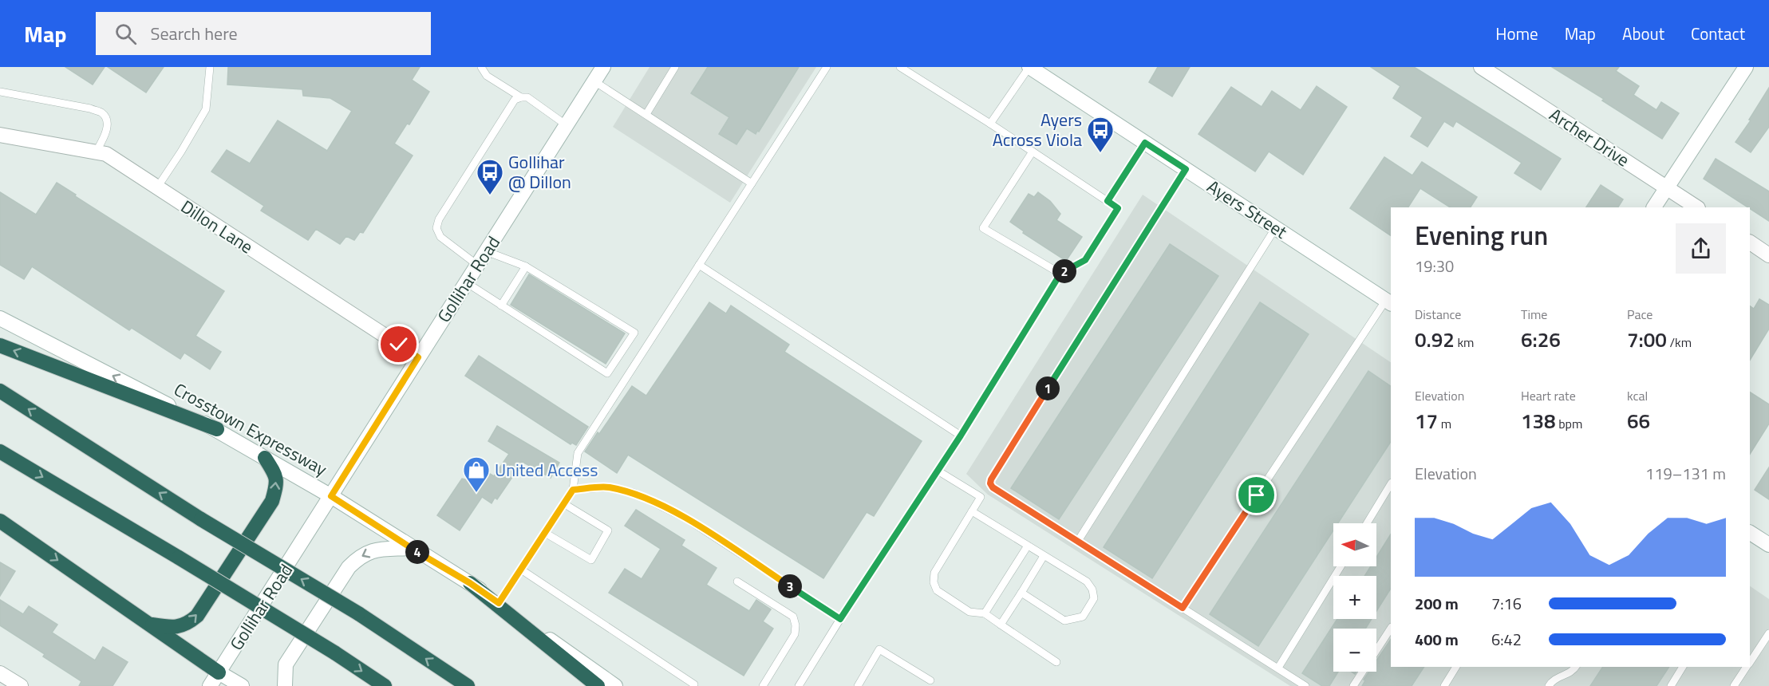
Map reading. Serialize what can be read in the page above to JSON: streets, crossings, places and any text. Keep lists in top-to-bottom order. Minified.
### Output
{"streets":{"main road":["Archer Drive","Ayers Street","Dillon Lane","Gollihar Road","Crosstown Expressway"]},"crossings":[["Dillon Lane","Gollihar Road"],["Gollihar Road","Crosstown Expressway"]],"places":{"bus stop":["Ayers Across Viola","Gollihar @ Dillon"],"shop":["United Access"]},"north":"left","page":{"header":"Map","search":"Search here","nav":["Home","Map","About","Contact"],"heading":["Evening run","19:30"],"pins":["2","1","4","3"],"stats":[["Distance","0.92 km"],["Time","6:26"],["Pace","7:00 /km"],["Elevation","17 m"],["Heart rate","138 bpm"],["kcal","66"]],"chart":["Elevation","119–131 m"],"map_buttons":["+","−"],"list":[{"name":"200 m","note":"7:16"},{"name":"400 m","note":"6:42"}]}}
